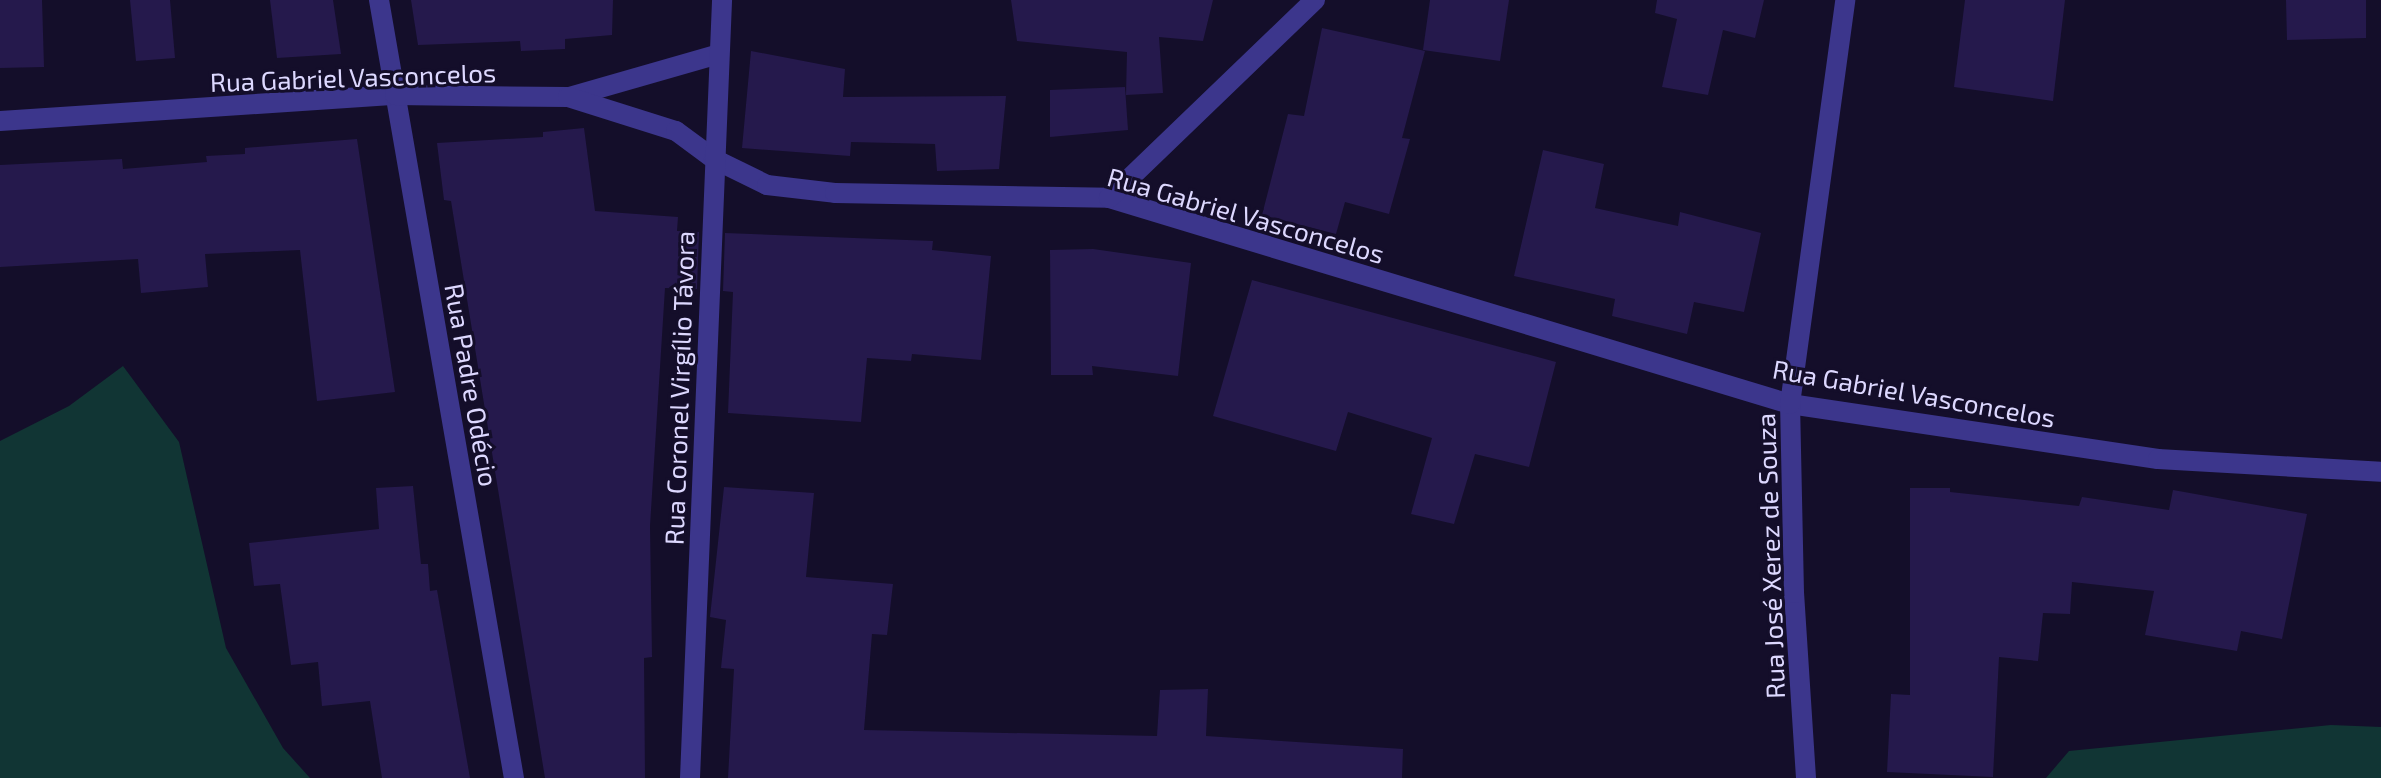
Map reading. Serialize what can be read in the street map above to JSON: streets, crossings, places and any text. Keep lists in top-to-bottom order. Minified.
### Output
{"streets":{"street":["Rua Gabriel Vasconcelos","Rua Padre Odécio","Rua Coronel Virgílio Távora","Rua José Xerez de Souza"]},"crossings":[["Rua Gabriel Vasconcelos","Rua Padre Odécio"],["Rua Gabriel Vasconcelos","Rua Coronel Virgílio Távora"],["Rua Gabriel Vasconcelos","Rua José Xerez de Souza"]]}
